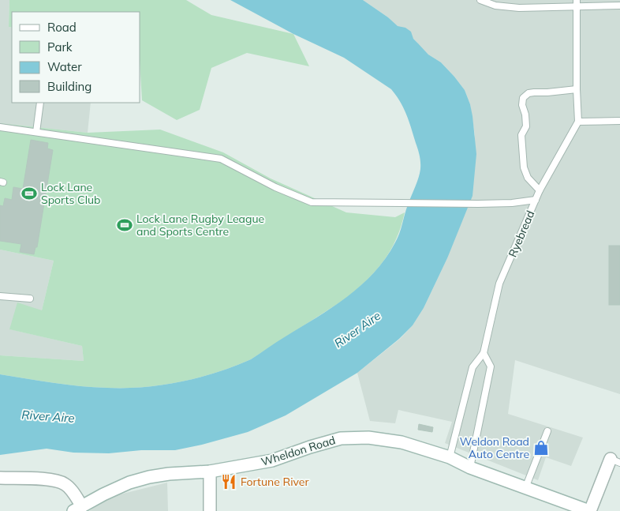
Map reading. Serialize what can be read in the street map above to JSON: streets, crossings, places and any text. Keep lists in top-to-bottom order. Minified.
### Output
{"streets":{"street":["Wheldon Road"],"lane":["Ryebread"]},"crossings":[["Ryebread","Wheldon Road"]],"water":["River Aire"],"places":{"sports":["Lock Lane Sports Club","Lock Lane Rugby League and Sports Centre"],"shop":["Weldon Road Auto Centre"],"restaurant":["Fortune River"]},"legend":["Road","Park","Water","Building"]}
